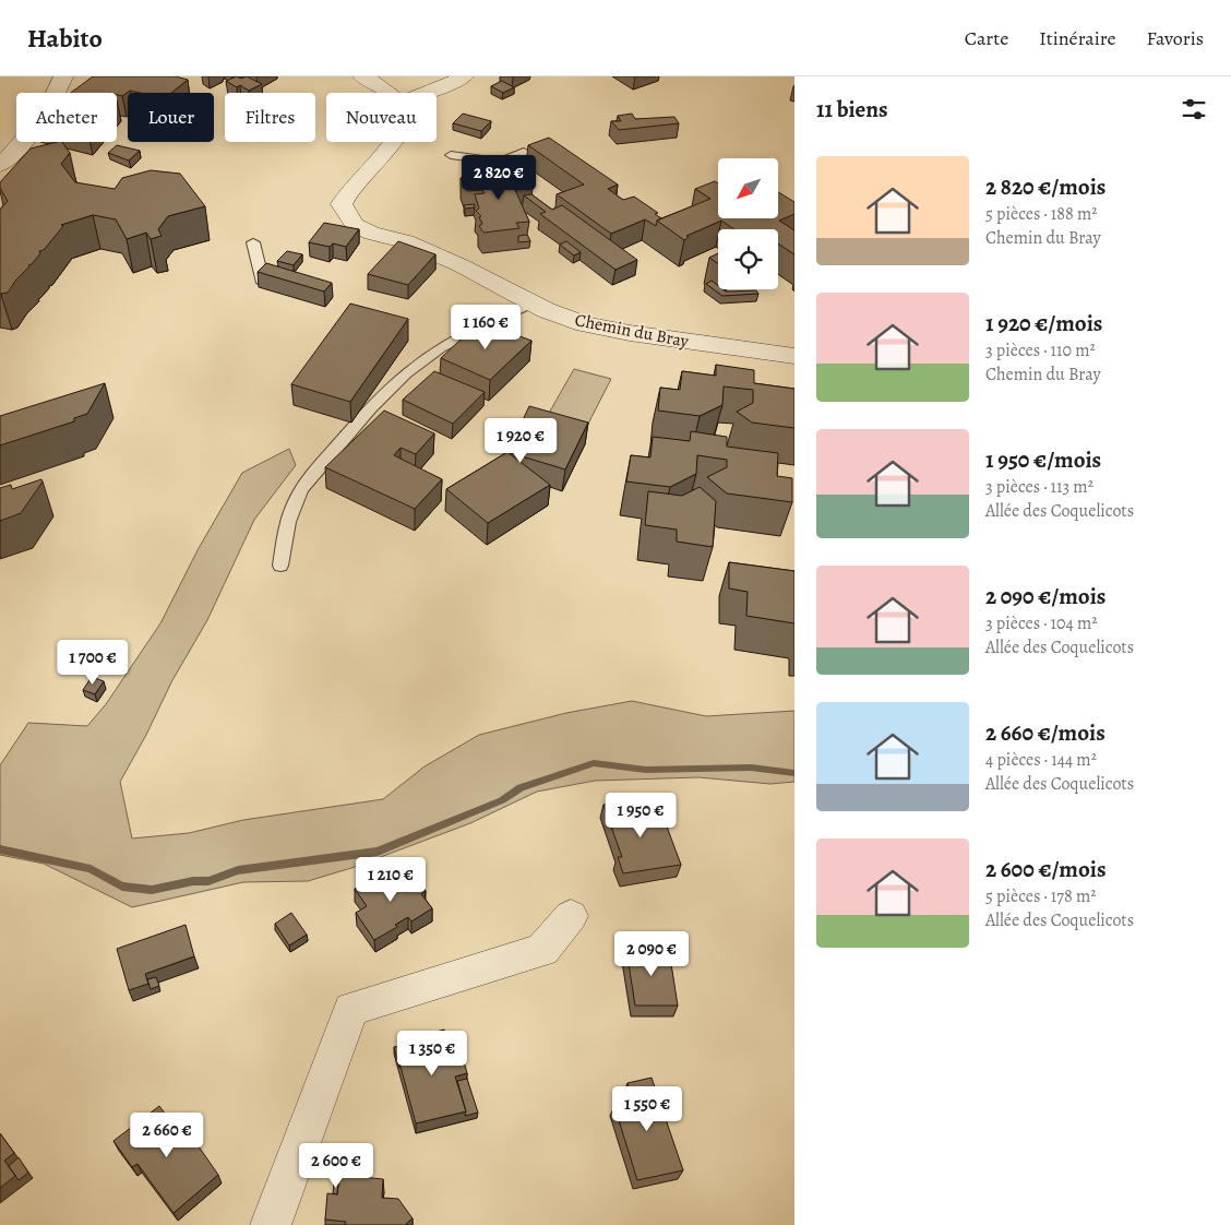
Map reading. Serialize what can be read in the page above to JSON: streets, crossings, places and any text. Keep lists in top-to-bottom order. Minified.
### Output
{"streets":{"street":["Chemin du Bray"]},"north":"bottom left","page":{"header":"Habito","nav":["Carte","Itinéraire","Favoris"],"heading":"11 biens","chip":["Acheter","Louer","Filtres","Nouveau"],"list":[{"name":"2 820 €/mois","note":"5 pièces · 188 m² · Chemin du Bray"},{"name":"1 920 €/mois","note":"3 pièces · 110 m² · Chemin du Bray"},{"name":"1 950 €/mois","note":"3 pièces · 113 m² · Allée des Coquelicots"},{"name":"2 090 €/mois","note":"3 pièces · 104 m² · Allée des Coquelicots"},{"name":"2 660 €/mois","note":"4 pièces · 144 m² · Allée des Coquelicots"},{"name":"2 600 €/mois","note":"5 pièces · 178 m² · Allée des Coquelicots"}],"price":["2 820 €","1 160 €","1 920 €","1 700 €","1 950 €","1 210 €","2 090 €","1 350 €","1 550 €","2 660 €","2 600 €"]}}
